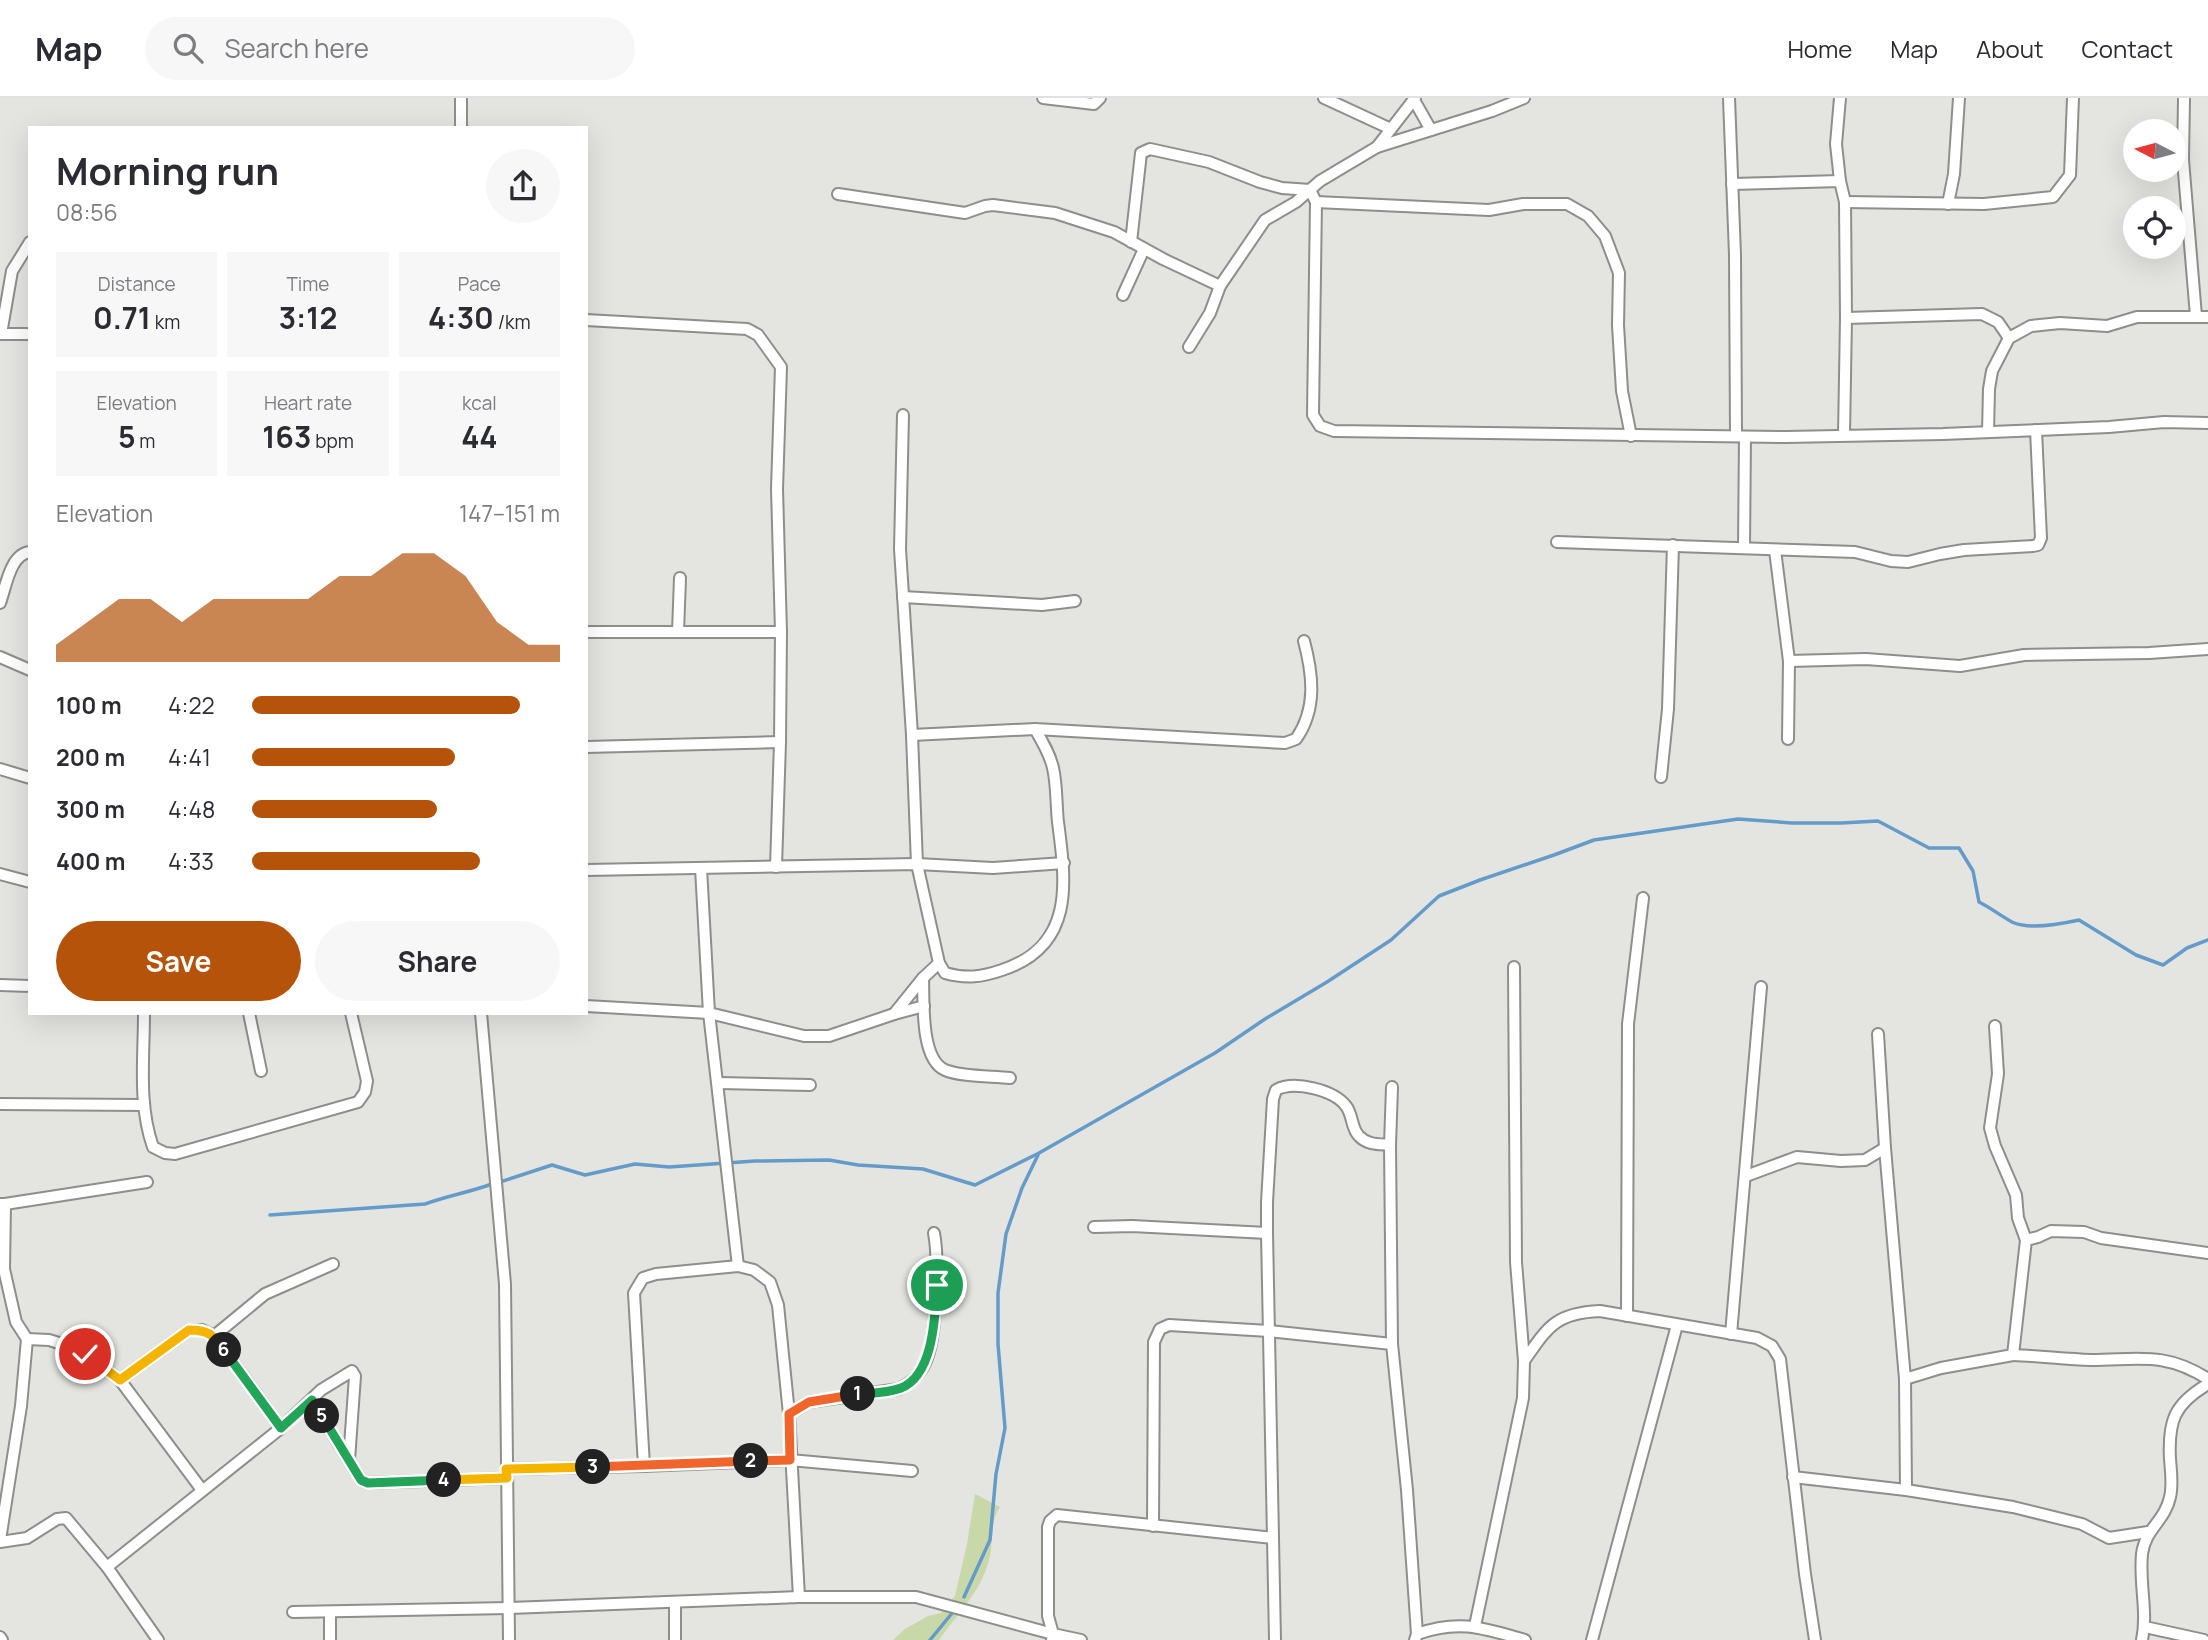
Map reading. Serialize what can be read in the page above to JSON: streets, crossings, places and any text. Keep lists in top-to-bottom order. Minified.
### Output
{"north":"left","page":{"header":"Map","search":"Search here","nav":["Home","Map","About","Contact"],"heading":["Morning run","08:56"],"stats":[["Distance","0.71 km"],["Time","3:12"],["Pace","4:30 /km"],["Elevation","5 m"],["Heart rate","163 bpm"],["kcal","44"]],"chart":["Elevation","147–151 m"],"list":[{"name":"100 m","note":"4:22"},{"name":"200 m","note":"4:41"},{"name":"300 m","note":"4:48"},{"name":"400 m","note":"4:33"}],"buttons":["Save","Share"],"pins":["6","1","5","2","3","4"]}}
